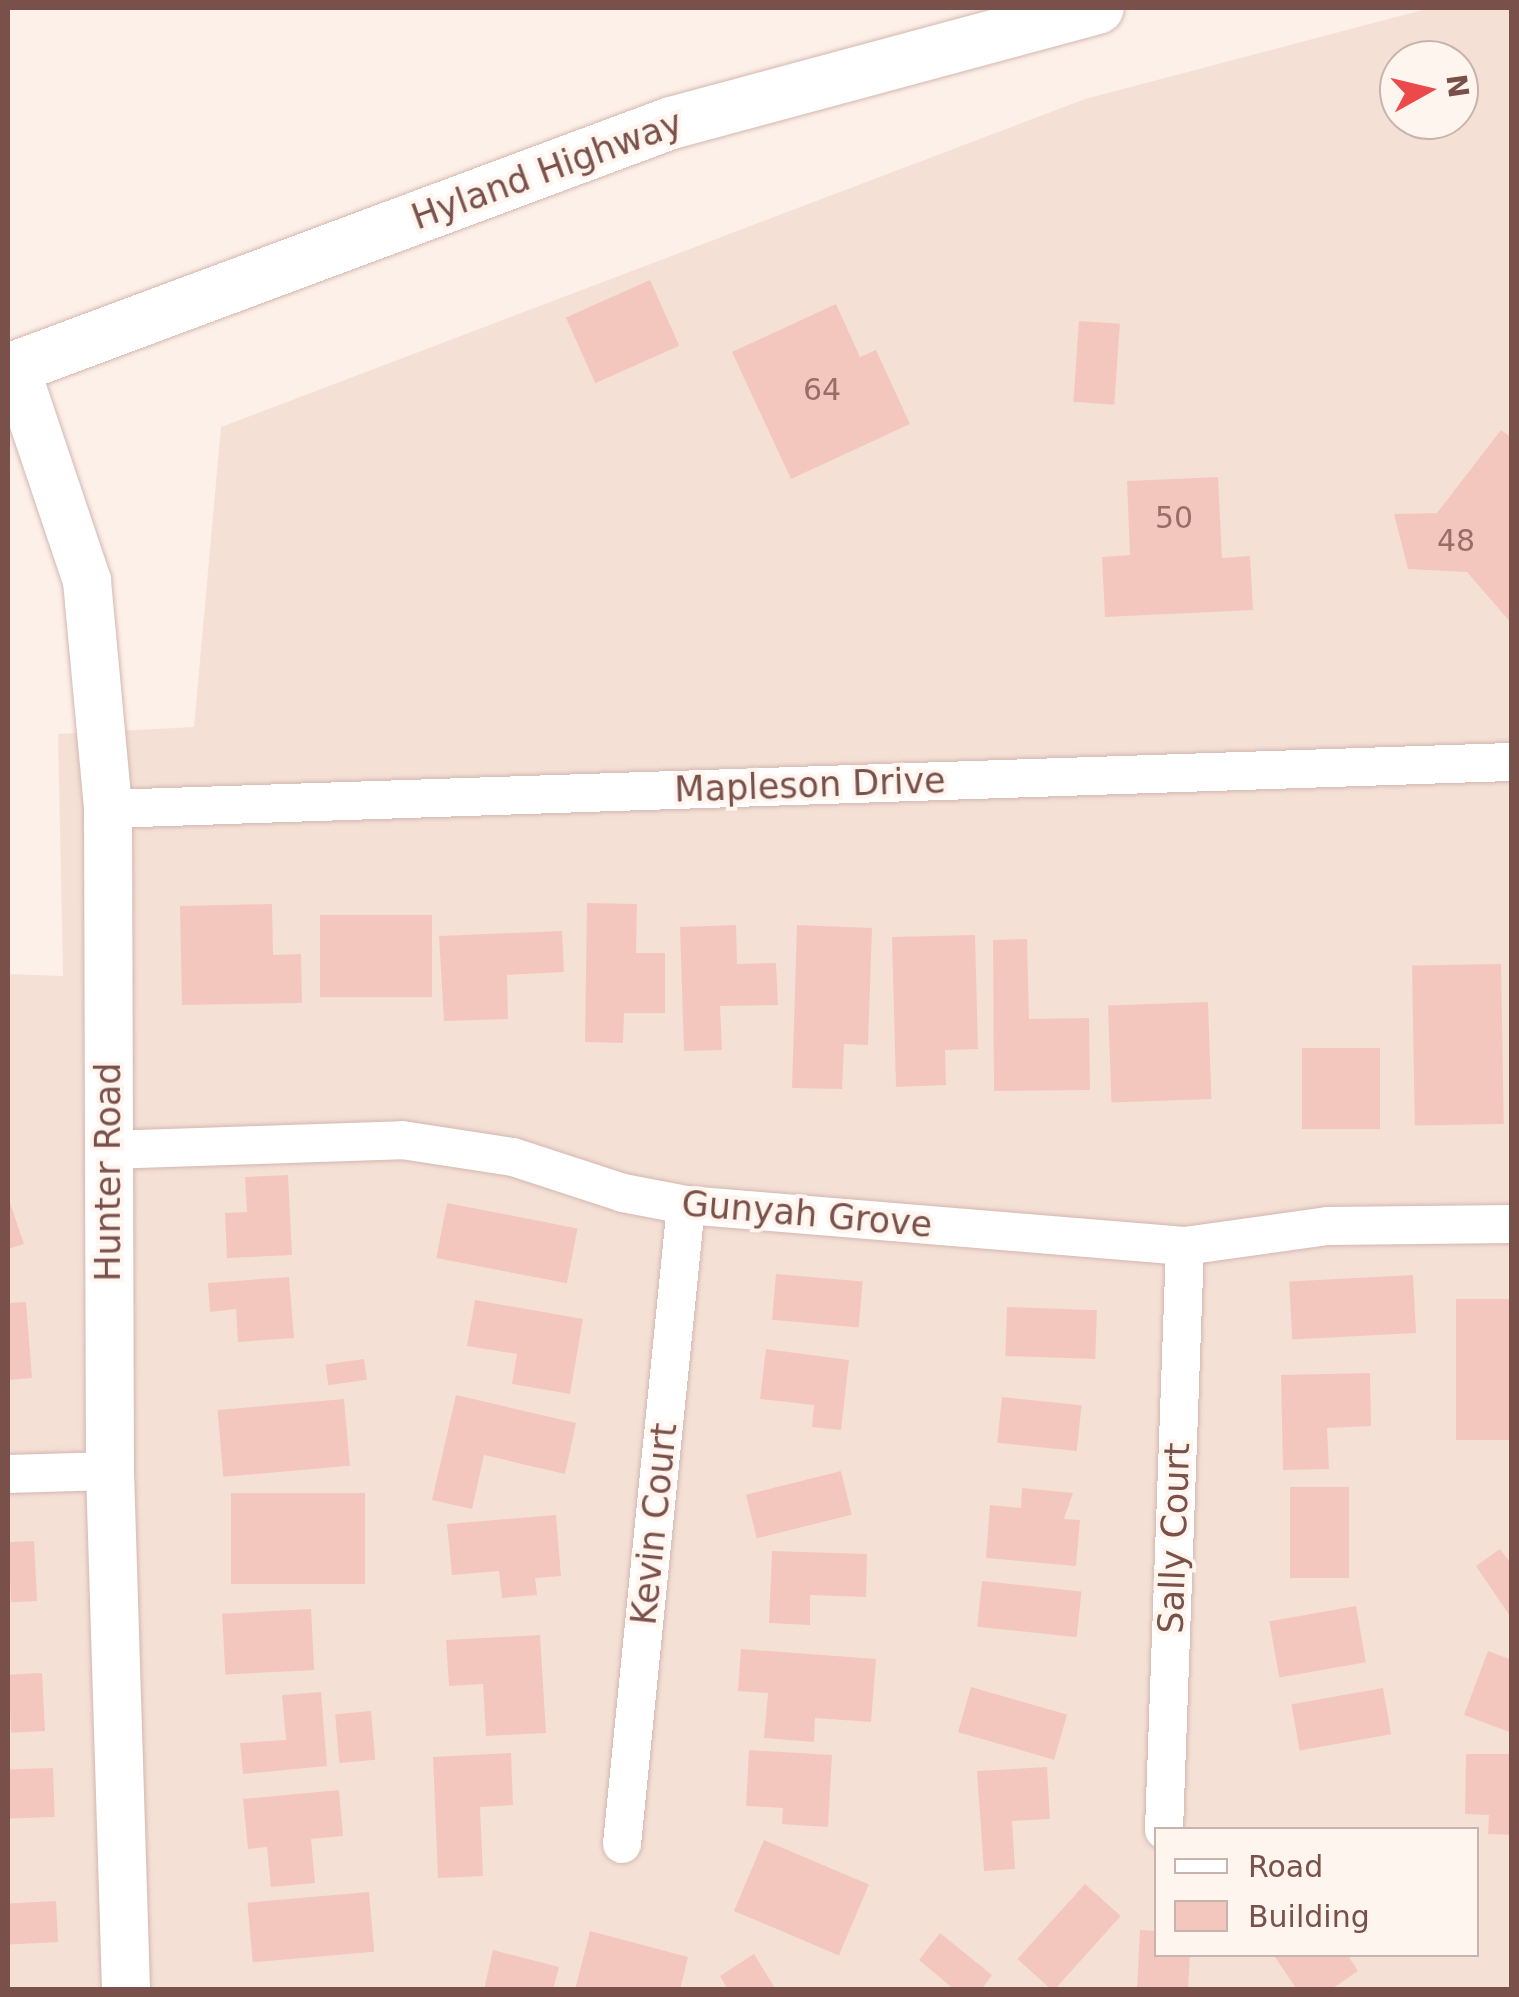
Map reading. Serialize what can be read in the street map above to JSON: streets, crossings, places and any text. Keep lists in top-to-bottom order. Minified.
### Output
{"streets":{"main road":["Hyland Highway"],"street":["Mapleson Drive","Hunter Road","Gunyah Grove","Kevin Court","Sally Court"]},"crossings":[["Hyland Highway","Hunter Road"],["Mapleson Drive","Hunter Road"],["Hunter Road","Gunyah Grove"],["Gunyah Grove","Kevin Court"],["Gunyah Grove","Sally Court"]],"house_numbers":["64","50","48"],"legend":["Road","Building"],"north":"right"}
